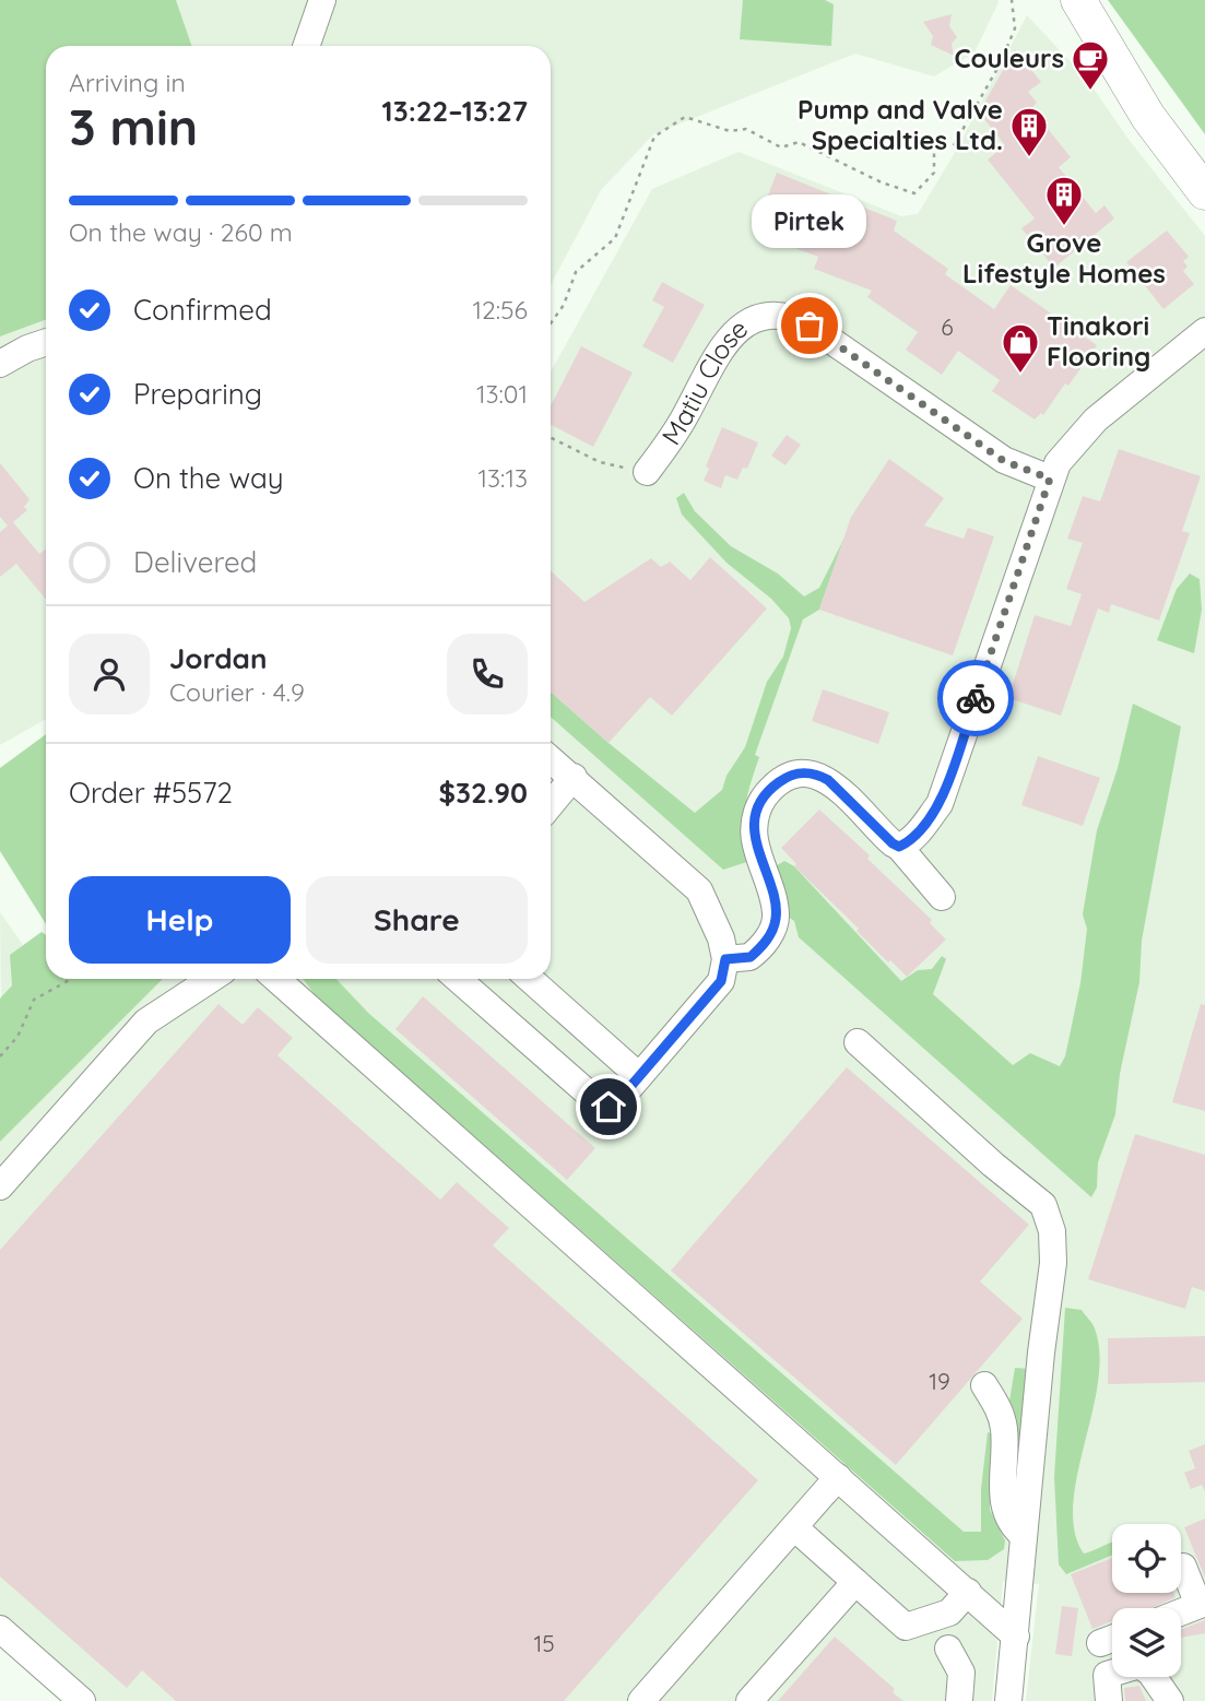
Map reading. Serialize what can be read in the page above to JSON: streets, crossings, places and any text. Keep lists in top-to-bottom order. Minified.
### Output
{"streets":{"street":["Matiu Close"]},"places":{"cafe":["Couleurs"],"building":["Pump and Valve Specialties Ltd.","Grove Lifestyle Homes"],"other":["Pirtek"],"shop":["Tinakori Flooring"]},"house_numbers":["6","19","15"],"page":{"heading":["3 min","Arriving in","13:22–13:27"],"panel":["Jordan","Courier · 4.9","Order #5572","$32.90"],"bar":"On the way · 260 m","bubble":"Pirtek","list":[["Confirmed","12:56"],["Preparing","13:01"],["On the way","13:13"],"Delivered"],"buttons":["Help","Share"]}}
